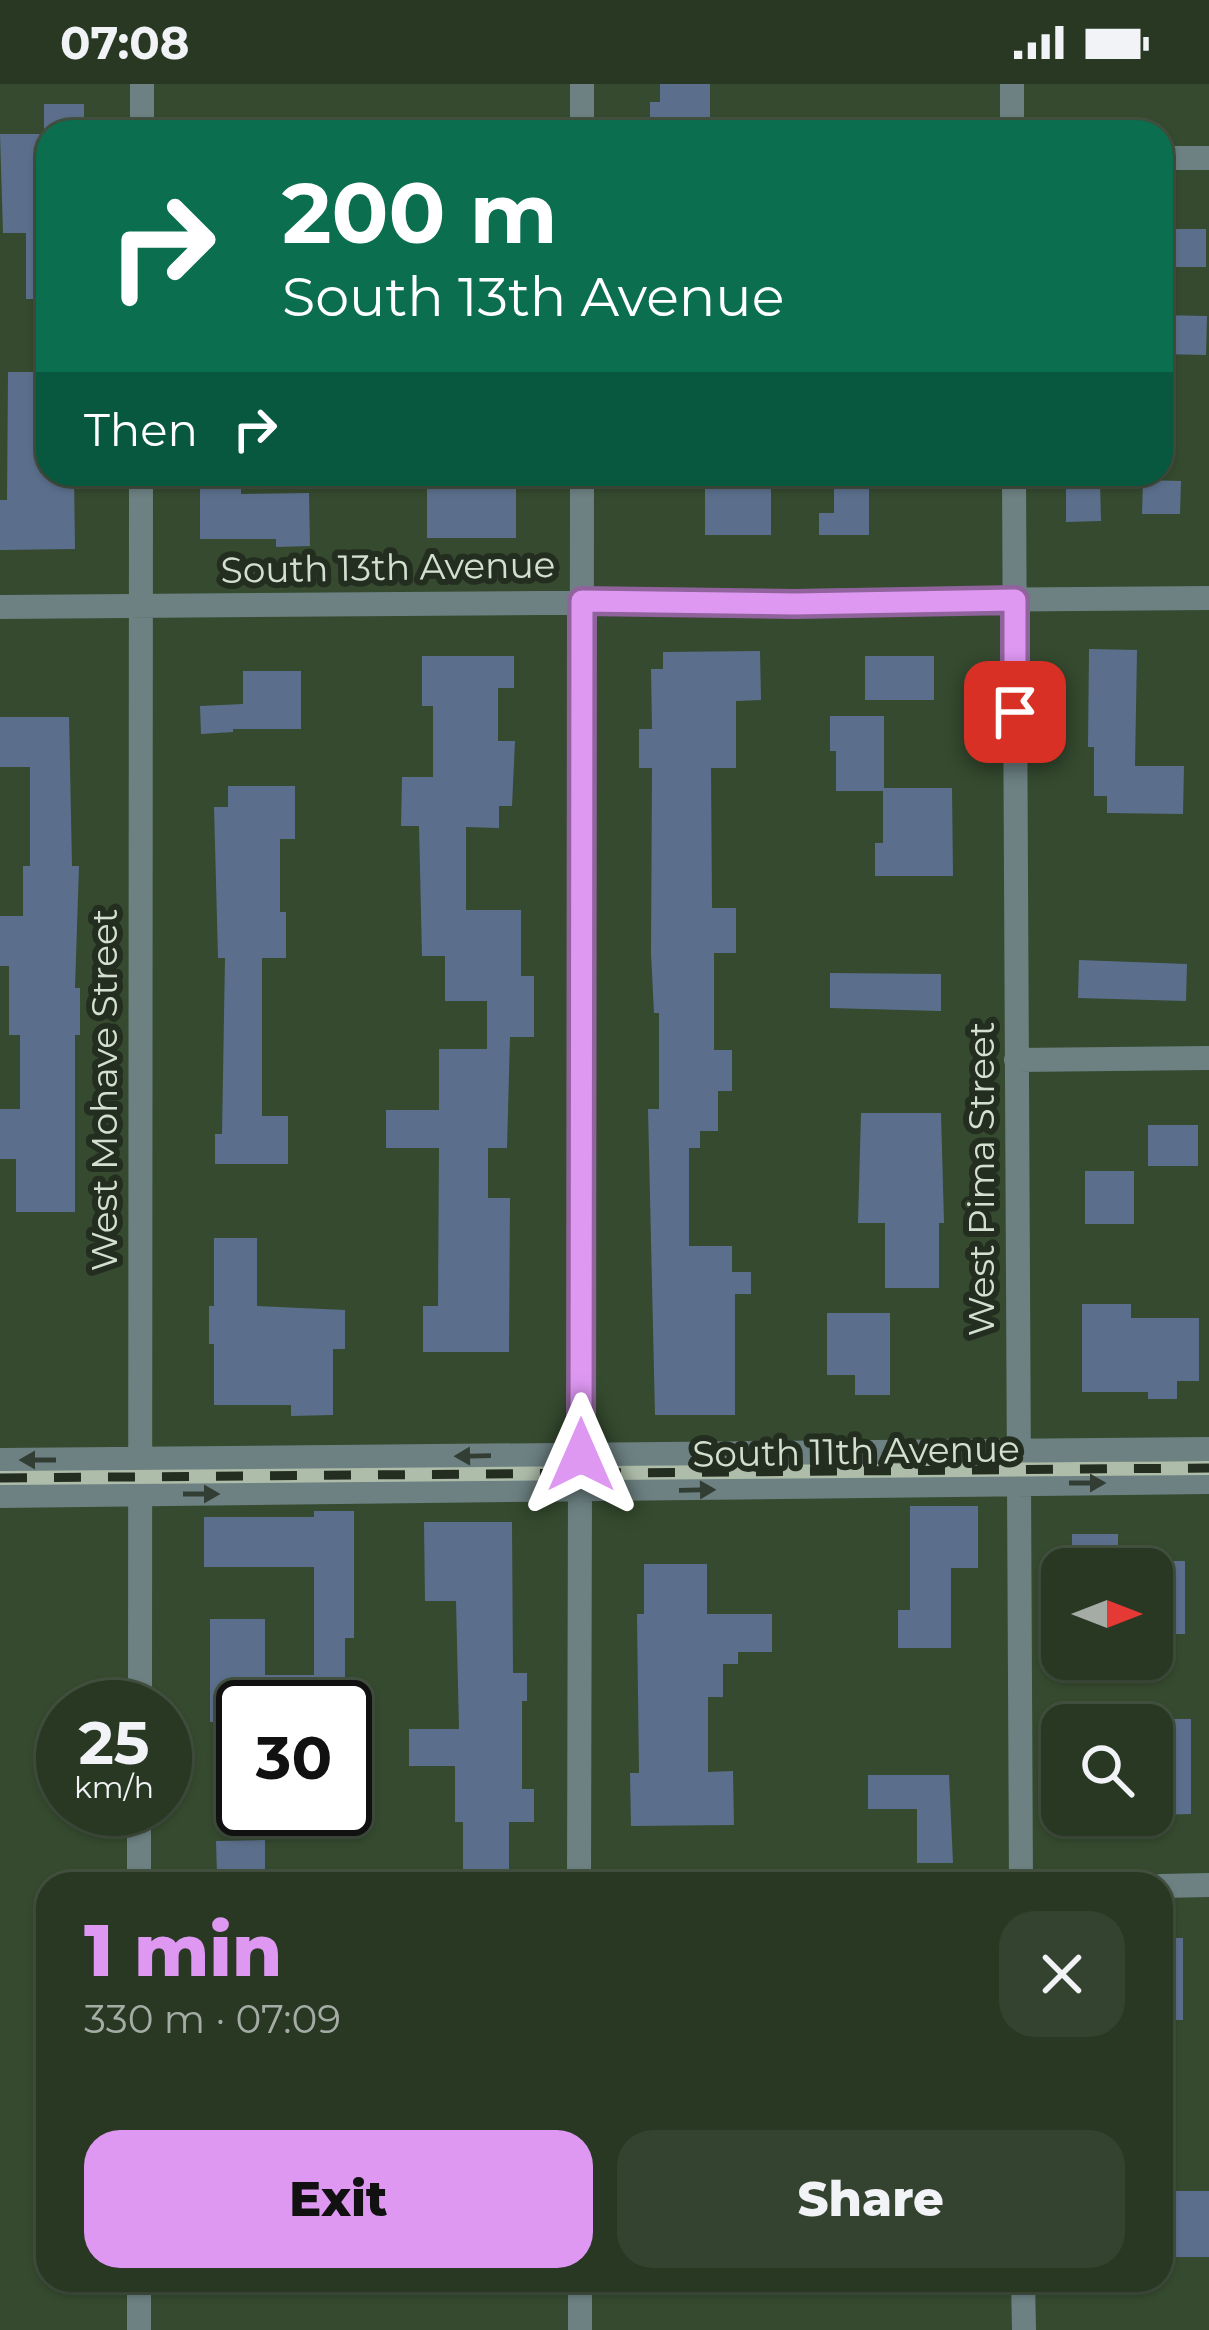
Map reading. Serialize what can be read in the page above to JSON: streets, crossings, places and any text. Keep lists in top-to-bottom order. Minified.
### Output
{"streets":{"street":["South 13th Avenue","West Mohave Street","West Pima Street","South 11th Avenue"]},"crossings":[["South 13th Avenue","West Mohave Street"],["South 13th Avenue","West Pima Street"],["West Mohave Street","South 11th Avenue"],["West Pima Street","South 11th Avenue"]],"north":"right","page":{"status":"07:08","turn":["200 m","South 13th Avenue"],"then":"Then","speed":"25 km/h","limit":"30","heading":["1 min","330 m · 07:09"],"buttons":["Exit","Share"]}}
